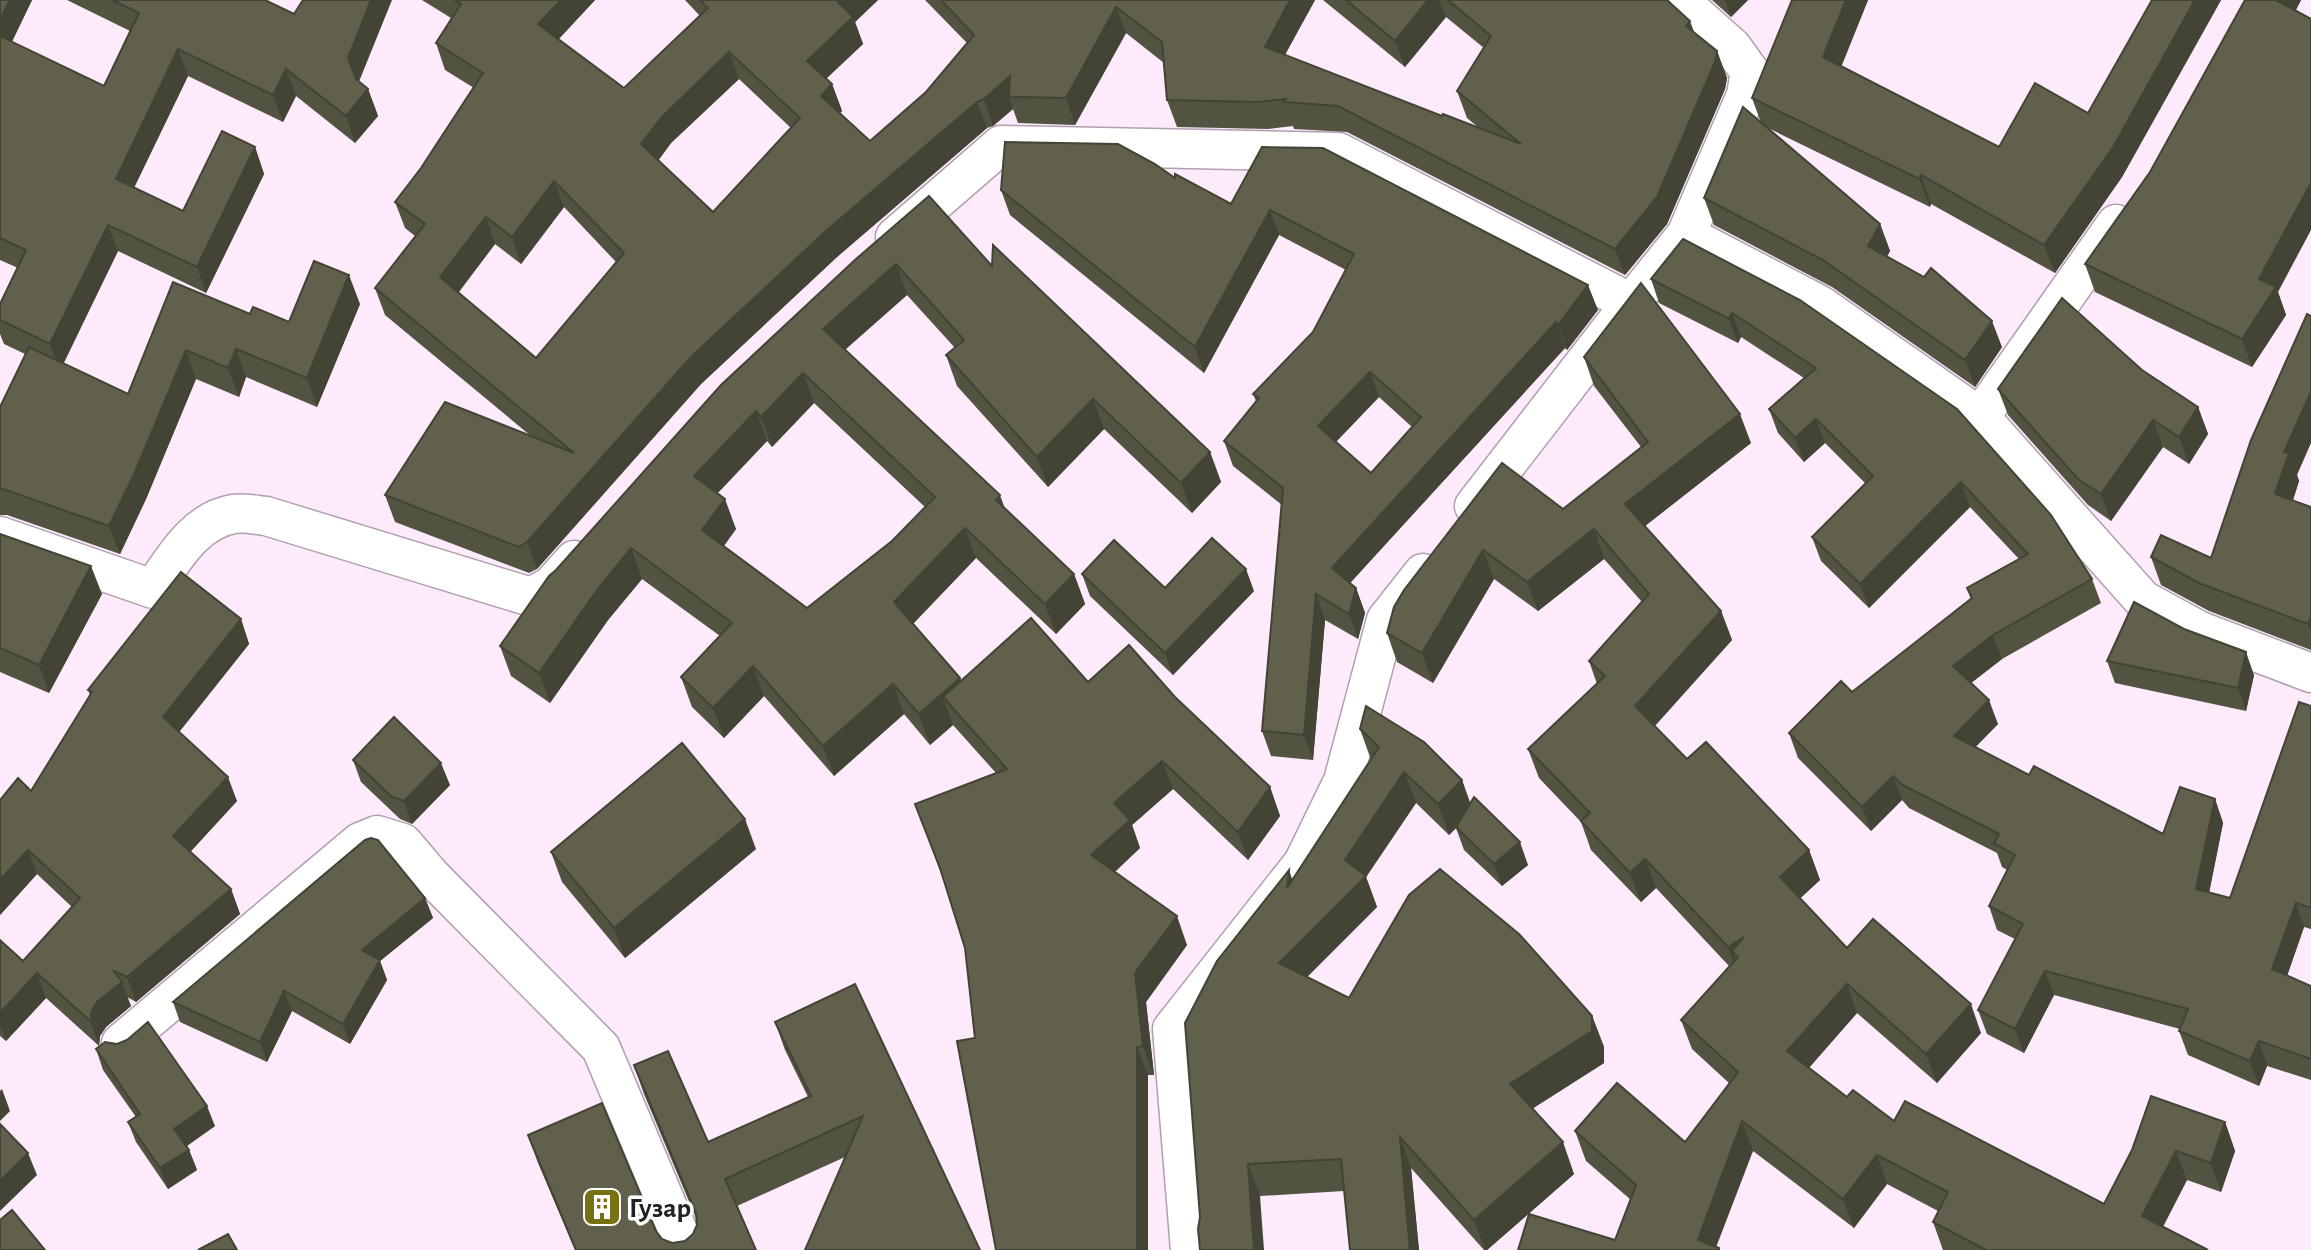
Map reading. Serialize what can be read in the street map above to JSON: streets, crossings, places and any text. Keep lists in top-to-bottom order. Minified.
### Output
{"places":{"building":["Гузар"]}}
